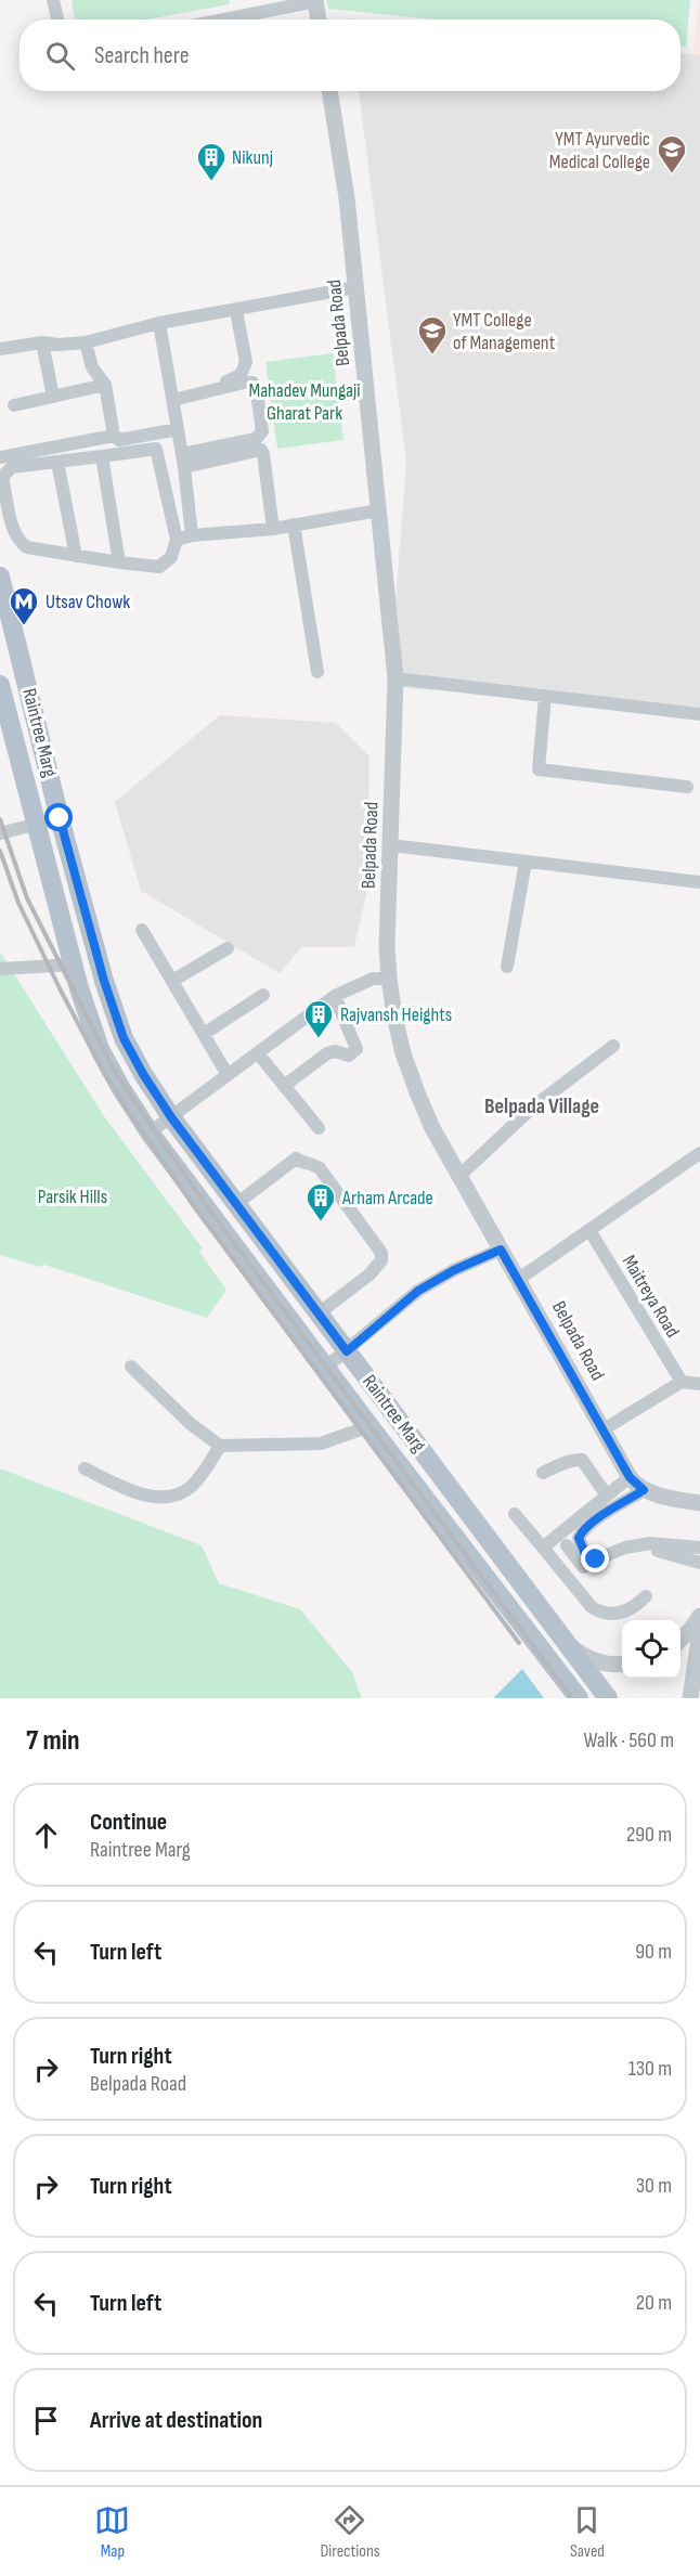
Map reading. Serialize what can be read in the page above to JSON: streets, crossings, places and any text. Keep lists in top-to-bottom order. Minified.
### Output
{"streets":{"main road":["Raintree Marg"],"street":["Belpada Road","Maitreya Road"]},"districts":["Belpada Village"],"parks":["Mahadev Mungaji Gharat Park","Parsik Hills"],"places":{"school or university":["YMT Ayurvedic Medical College","YMT College of Management"],"building":["Nikunj","Rajvansh Heights","Arham Arcade"],"metro station":["Utsav Chowk"]},"page":{"search":"Search here","heading":["7 min","Walk · 560 m"],"list":[["Continue","Raintree Marg","290 m"],["Turn left","90 m"],["Turn right","Belpada Road","130 m"],["Turn right","30 m"],["Turn left","20 m"],"Arrive at destination"],"nav":["Map","Directions","Saved"]}}
